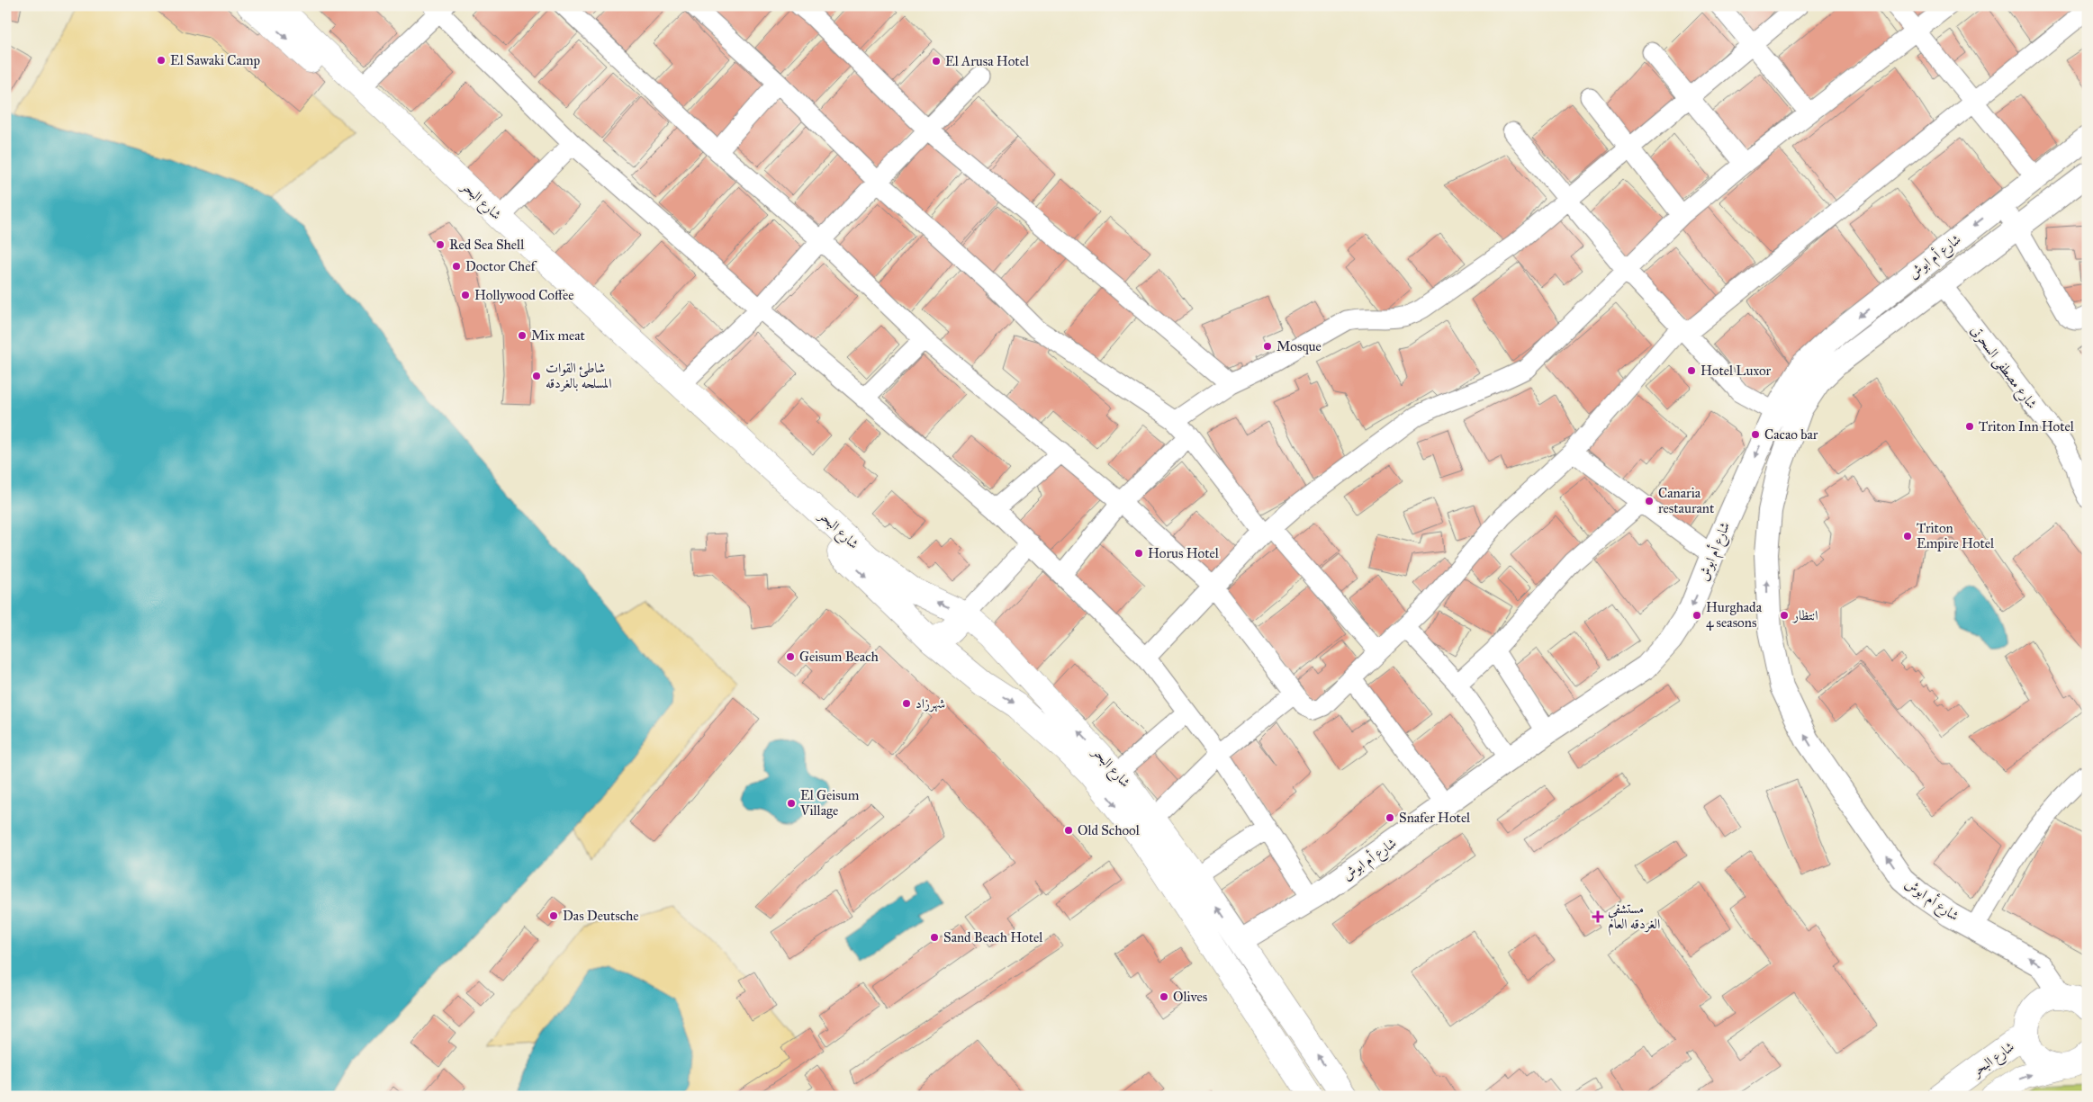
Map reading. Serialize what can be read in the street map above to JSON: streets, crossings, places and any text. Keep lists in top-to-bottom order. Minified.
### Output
{"streets":{"main road":["شارع البحر"],"street":["شارع أم ابوش","شارع مصطفى السحرتى"]},"crossings":[["شارع البحر","شارع أم ابوش"],["شارع أم ابوش","شارع مصطفى السحرتى"]],"places":{"other":["El Sawaki Camp","El Arusa Hotel","Red Sea Shell","Doctor Chef","Hollywood Coffee","Mix meat","Mosque","Hotel Luxor","شاطئ القوات المسلحه بالغردقه","Triton Inn Hotel","Cacao bar","Canaria restaurant","Triton Empire Hotel","Horus Hotel","Hurghada 4 seasons","انتظار","Geisum Beach","شهرزاد","El Geisum Village","Snafer Hotel","Old School","Das Deutsche","Sand Beach Hotel","Olives"],"health":["مستشفي الغردقه العام"]}}
